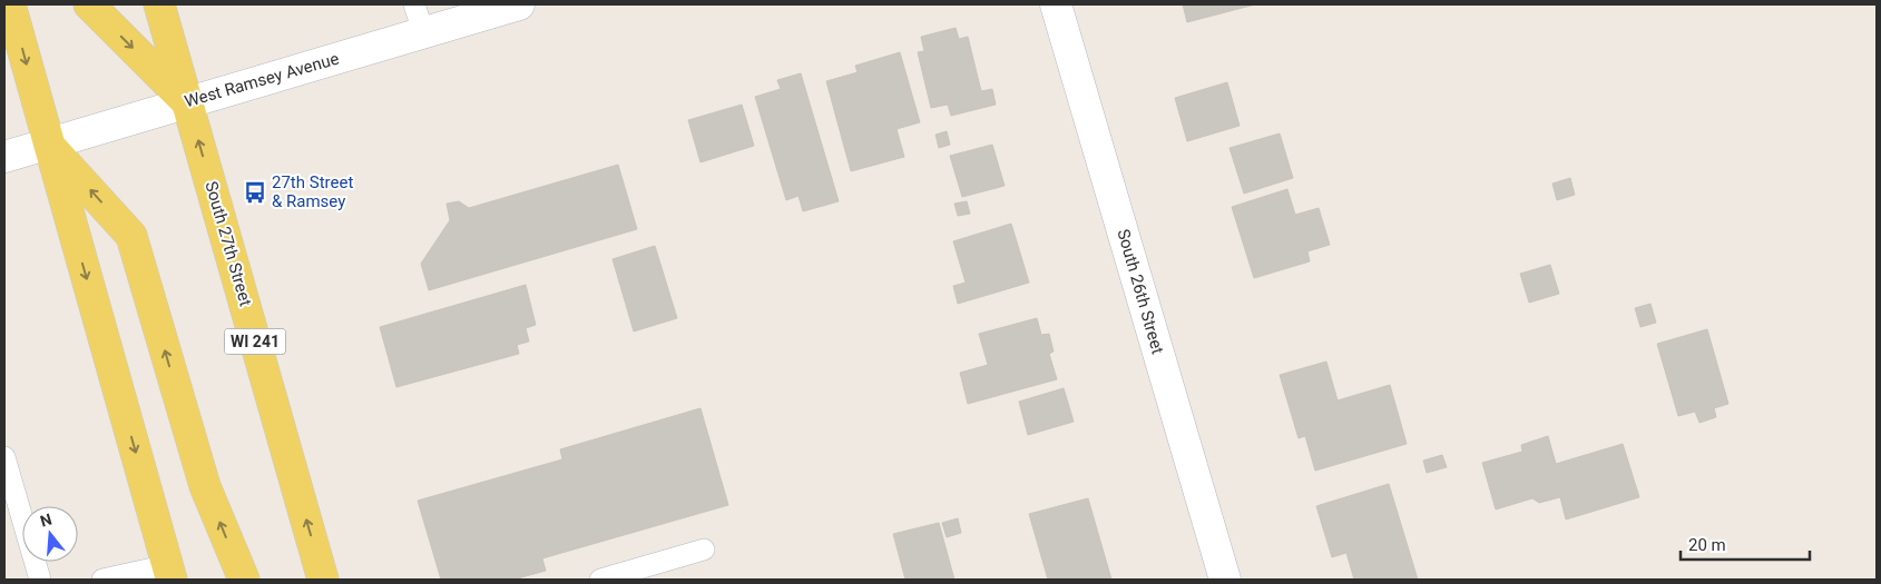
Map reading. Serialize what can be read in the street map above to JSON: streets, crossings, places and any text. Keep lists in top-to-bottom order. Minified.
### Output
{"streets":{"main road":["South 27th Street","WI 241"],"street":["West Ramsey Avenue","South 26th Street"]},"crossings":[["West Ramsey Avenue","South 27th Street"]],"places":{"bus stop":["27th Street & Ramsey"]},"scale_bar":"20 m","north":"top"}
